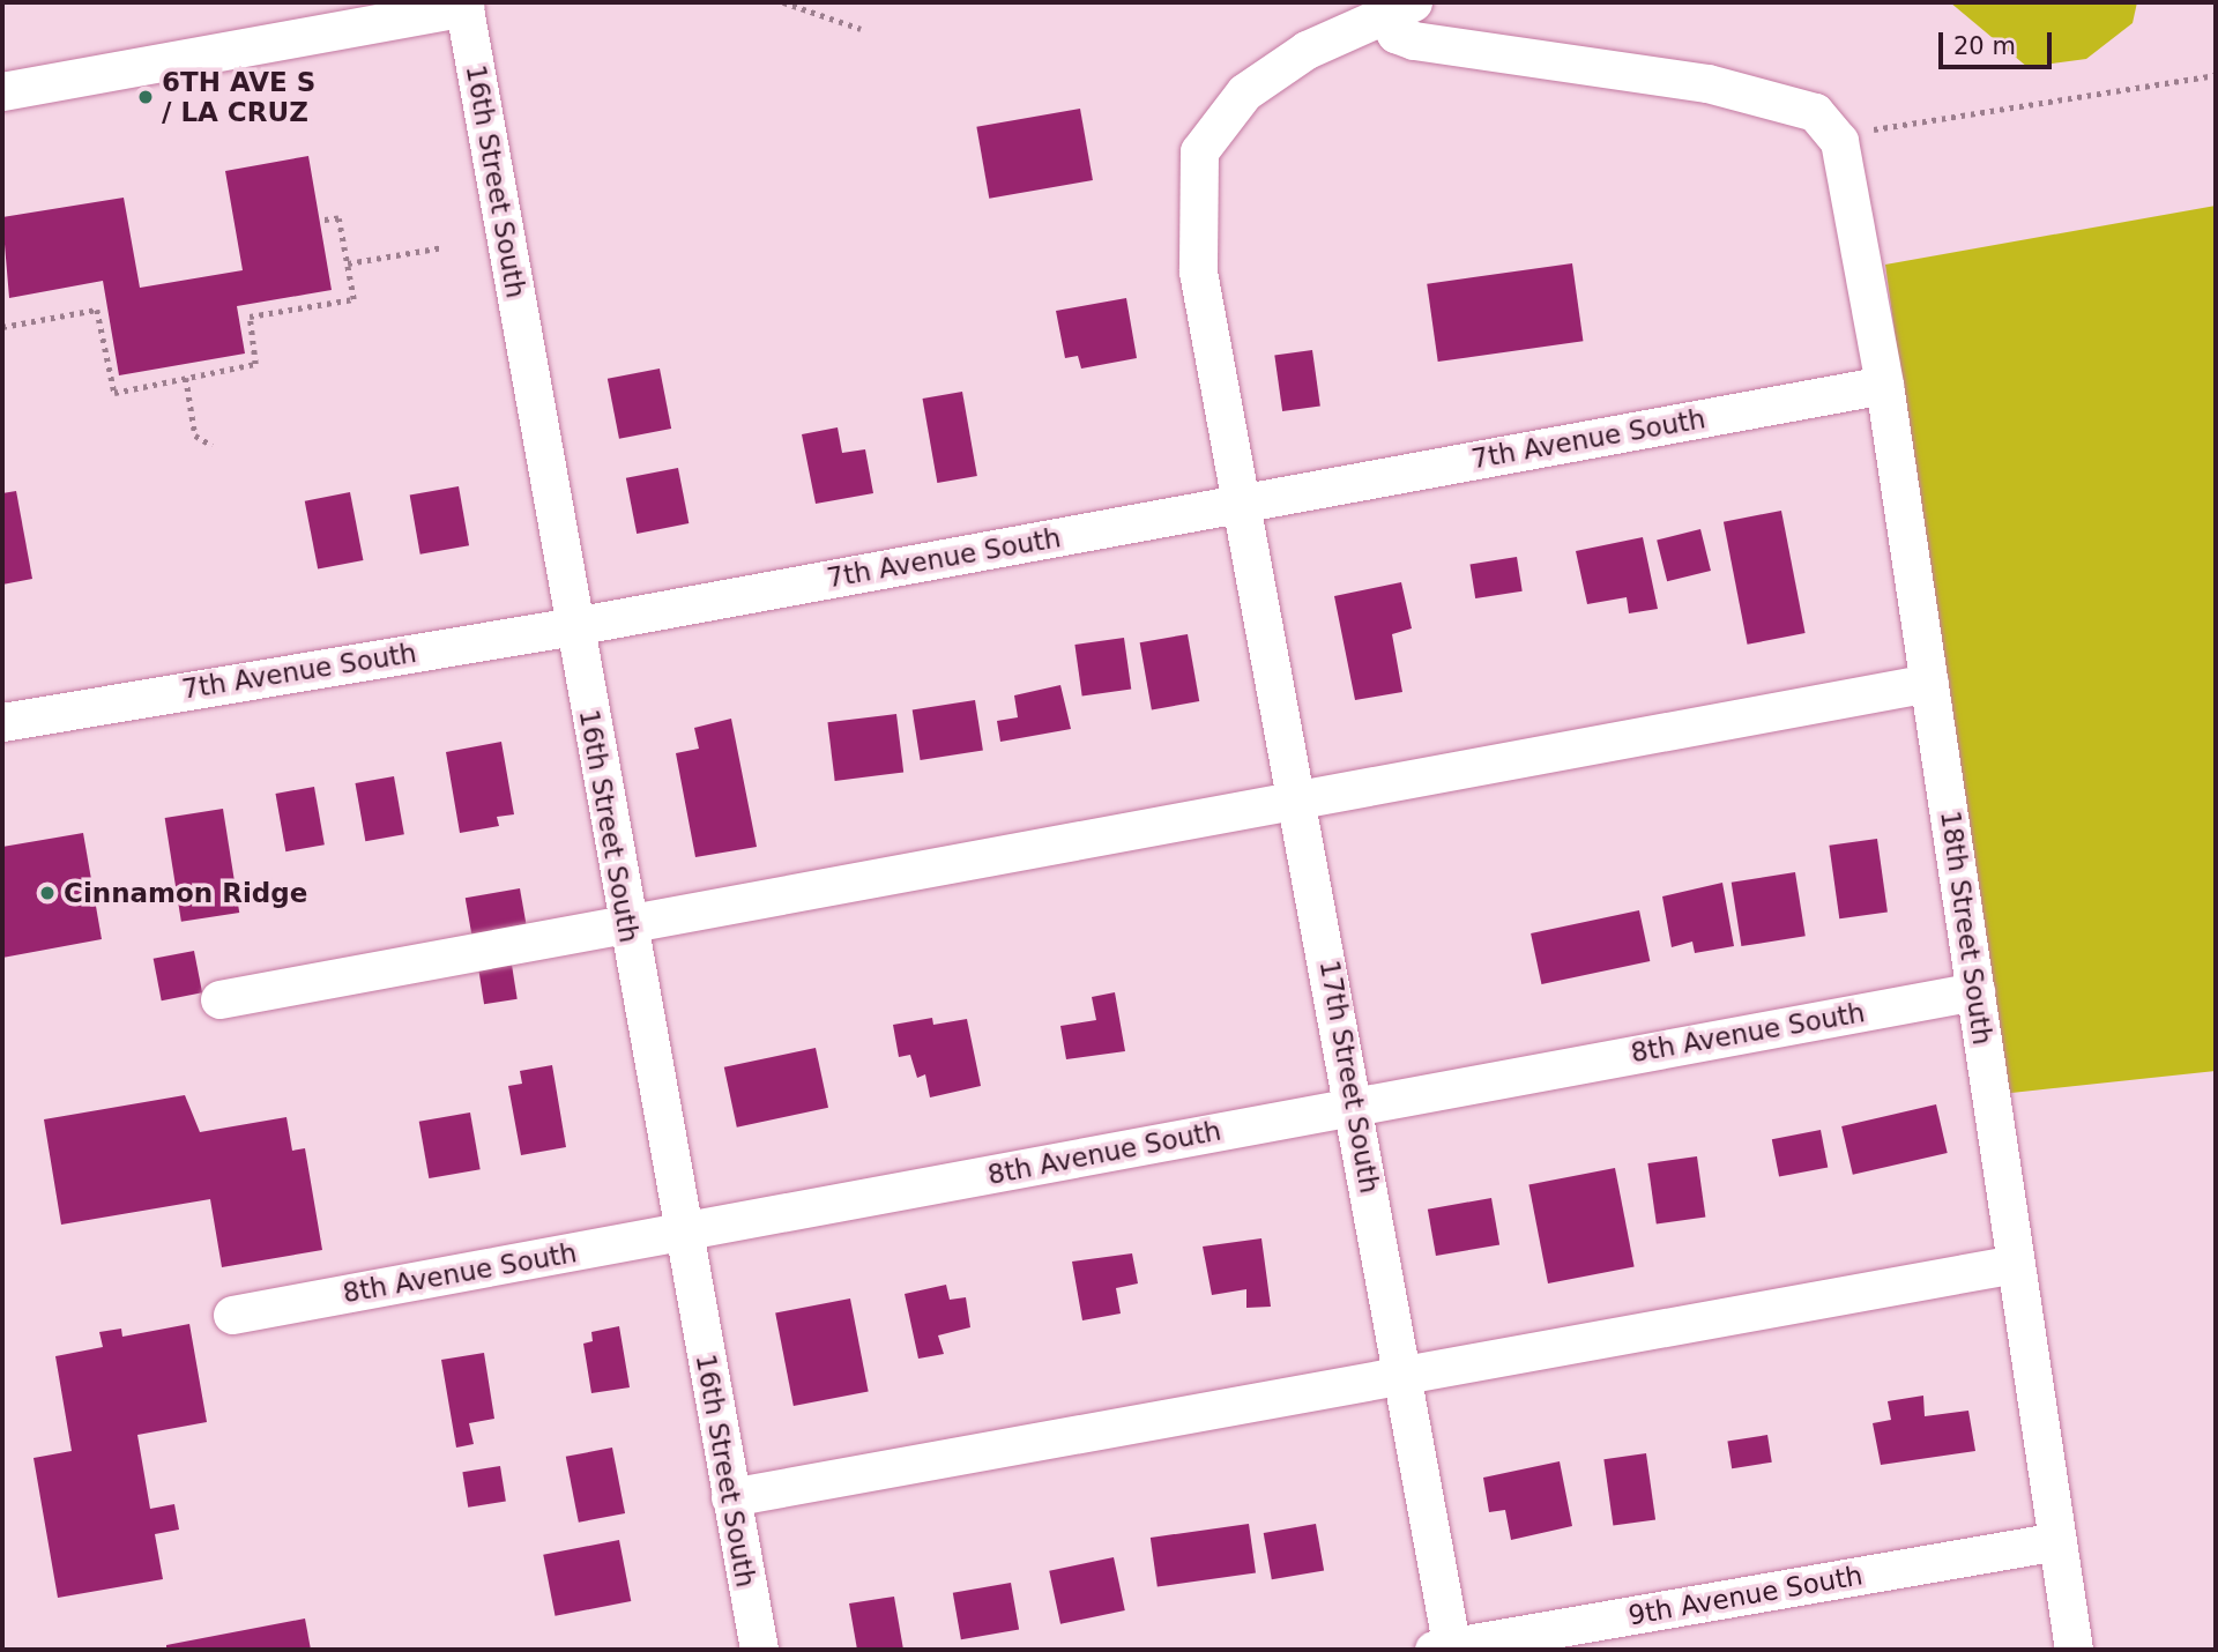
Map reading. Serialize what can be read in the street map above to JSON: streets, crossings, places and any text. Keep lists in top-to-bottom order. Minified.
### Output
{"streets":{"street":["16th Street South","7th Avenue South","18th Street South","8th Avenue South","17th Street South","9th Avenue South"]},"crossings":[["16th Street South","7th Avenue South"],["16th Street South","8th Avenue South"],["7th Avenue South","18th Street South"],["7th Avenue South","17th Street South"],["18th Street South","8th Avenue South"],["18th Street South","9th Avenue South"],["8th Avenue South","17th Street South"],["17th Street South","9th Avenue South"]],"places":["6TH AVE S / LA CRUZ","Cinnamon Ridge"],"scale_bar":"20 m"}
